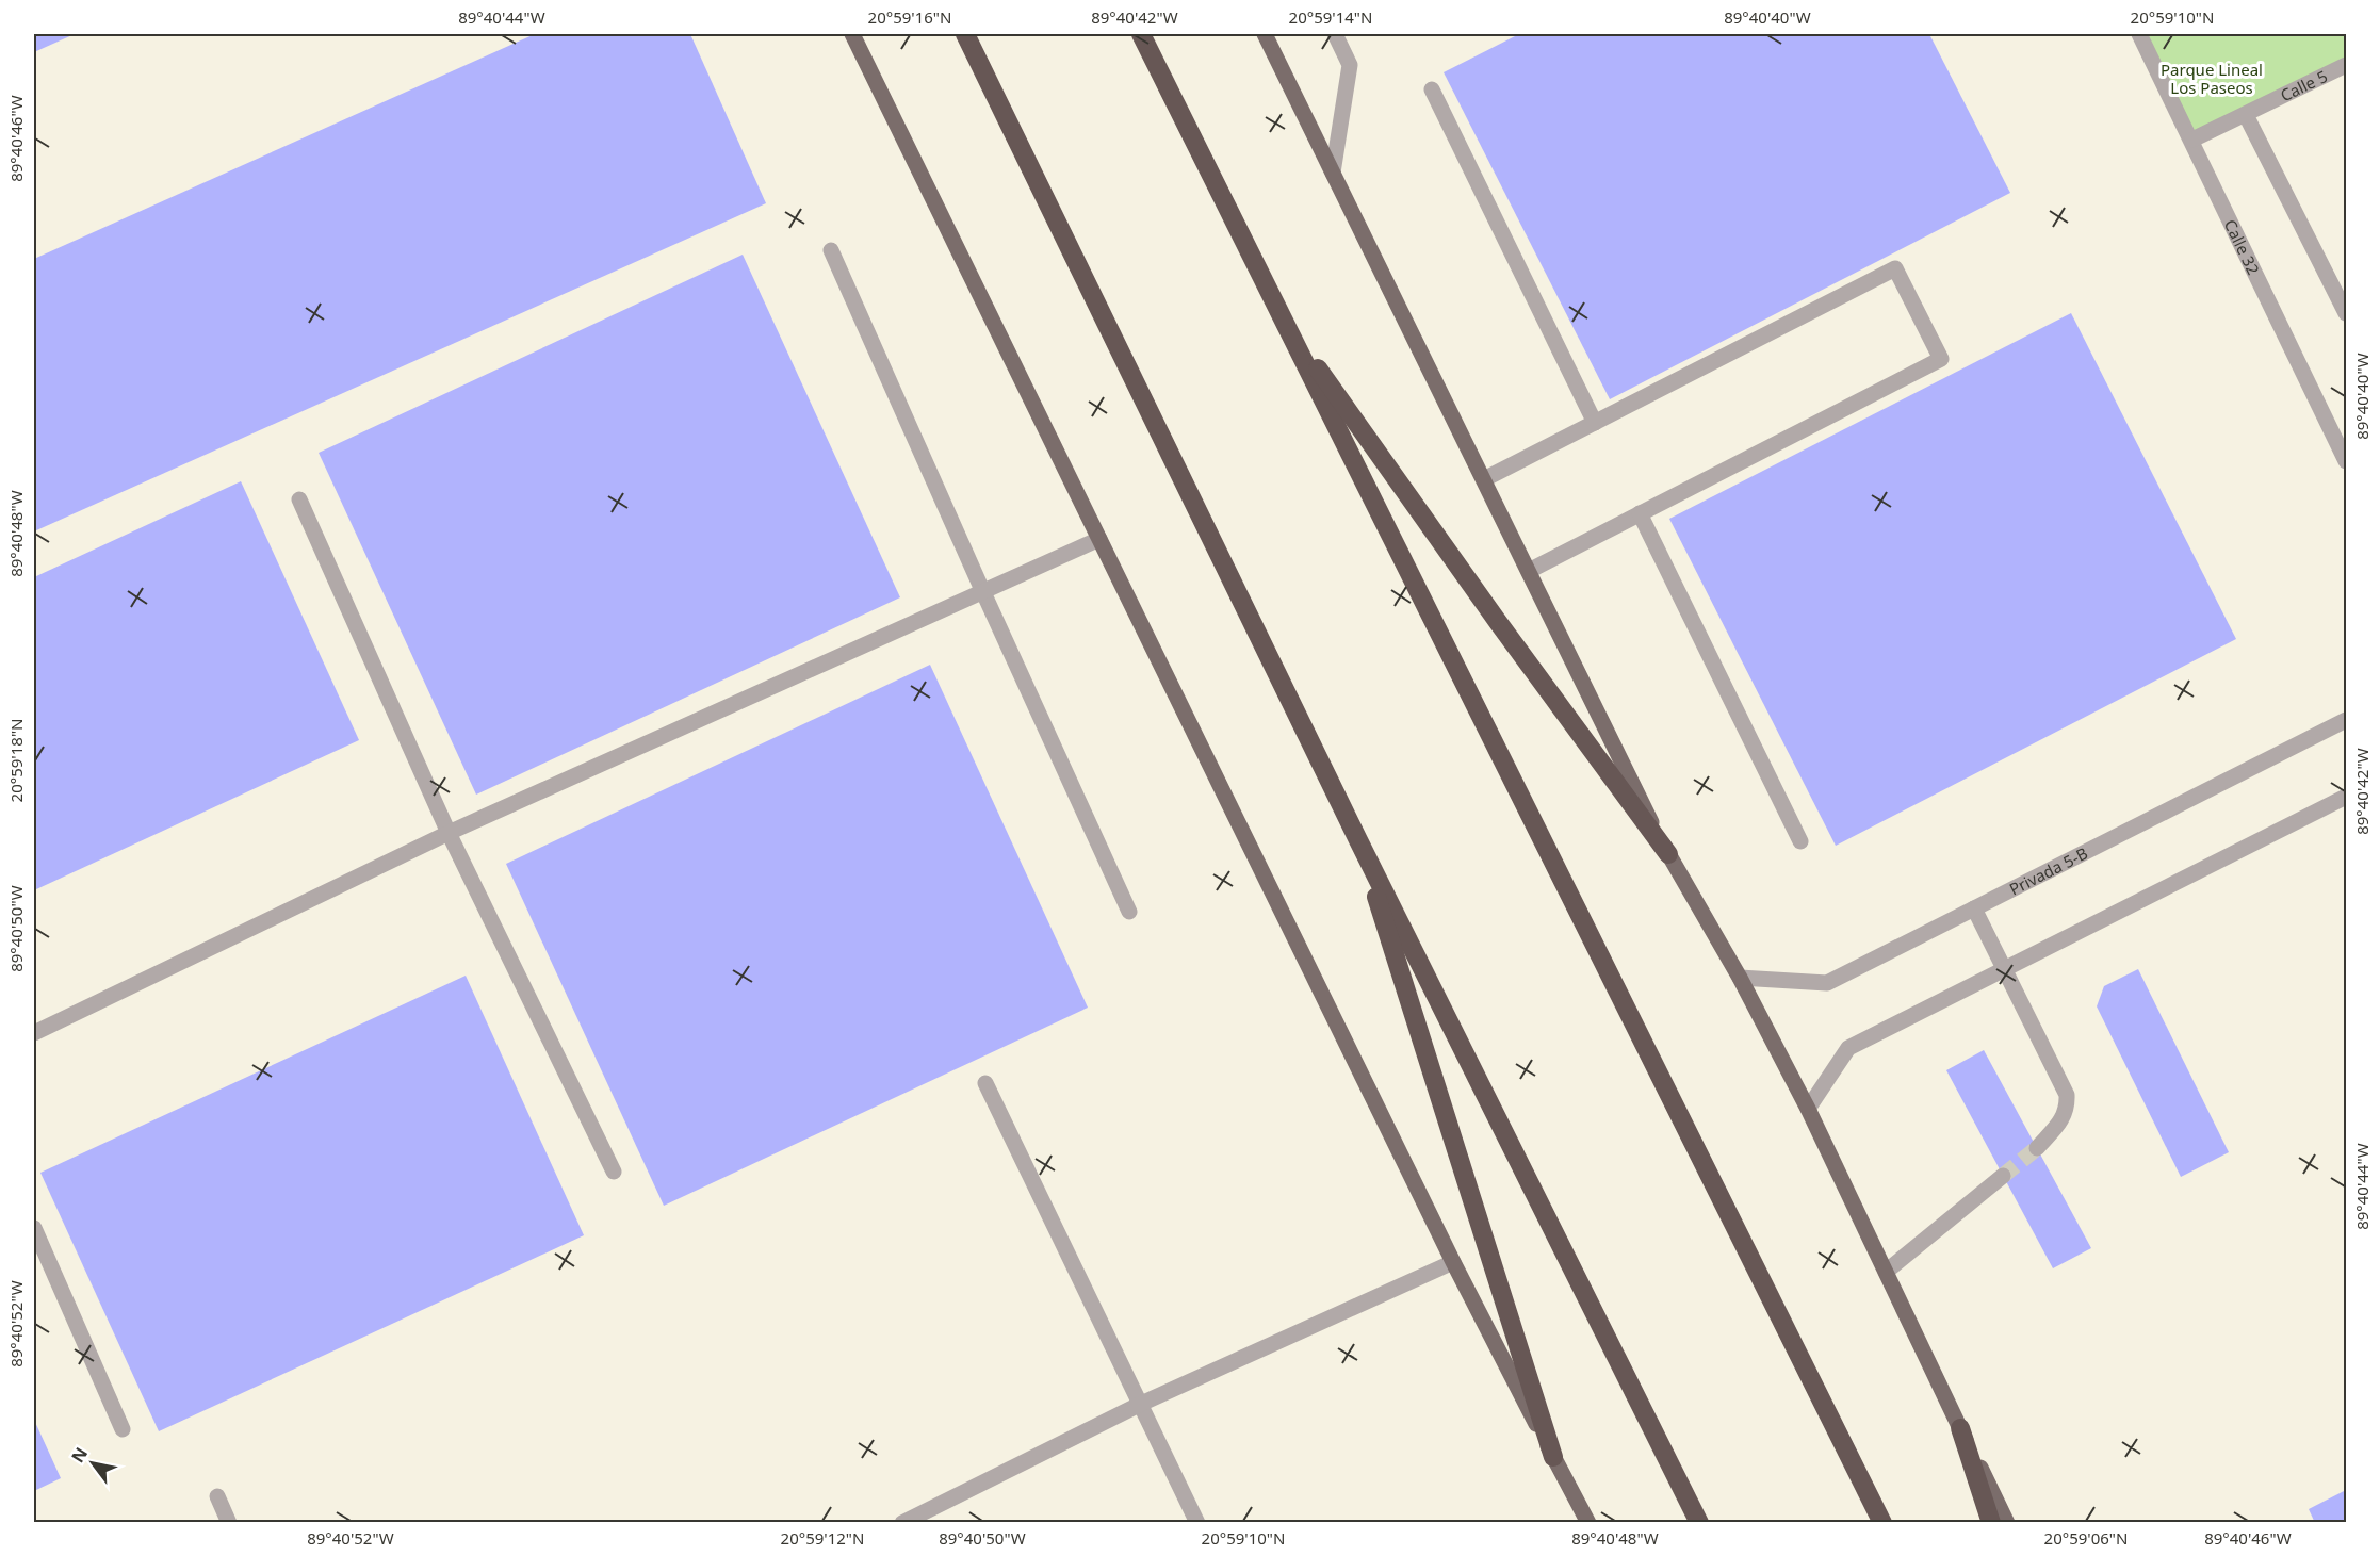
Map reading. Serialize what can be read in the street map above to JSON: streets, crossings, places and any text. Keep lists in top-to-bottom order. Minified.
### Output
{"streets":{"street":["Calle 5","Calle 32","Privada 5-B"]},"crossings":[["Calle 5","Calle 32"]],"parks":["Parque Lineal Los Paseos"],"north":"top left","coordinates":["89°40'44\"W","20°59'16\"N","89°40'42\"W","20°59'14\"N","89°40'40\"W","20°59'10\"N","89°40'46\"W","89°40'48\"W","20°59'18\"N","89°40'50\"W","89°40'52\"W","20°59'12\"N","20°59'06\"N"]}
